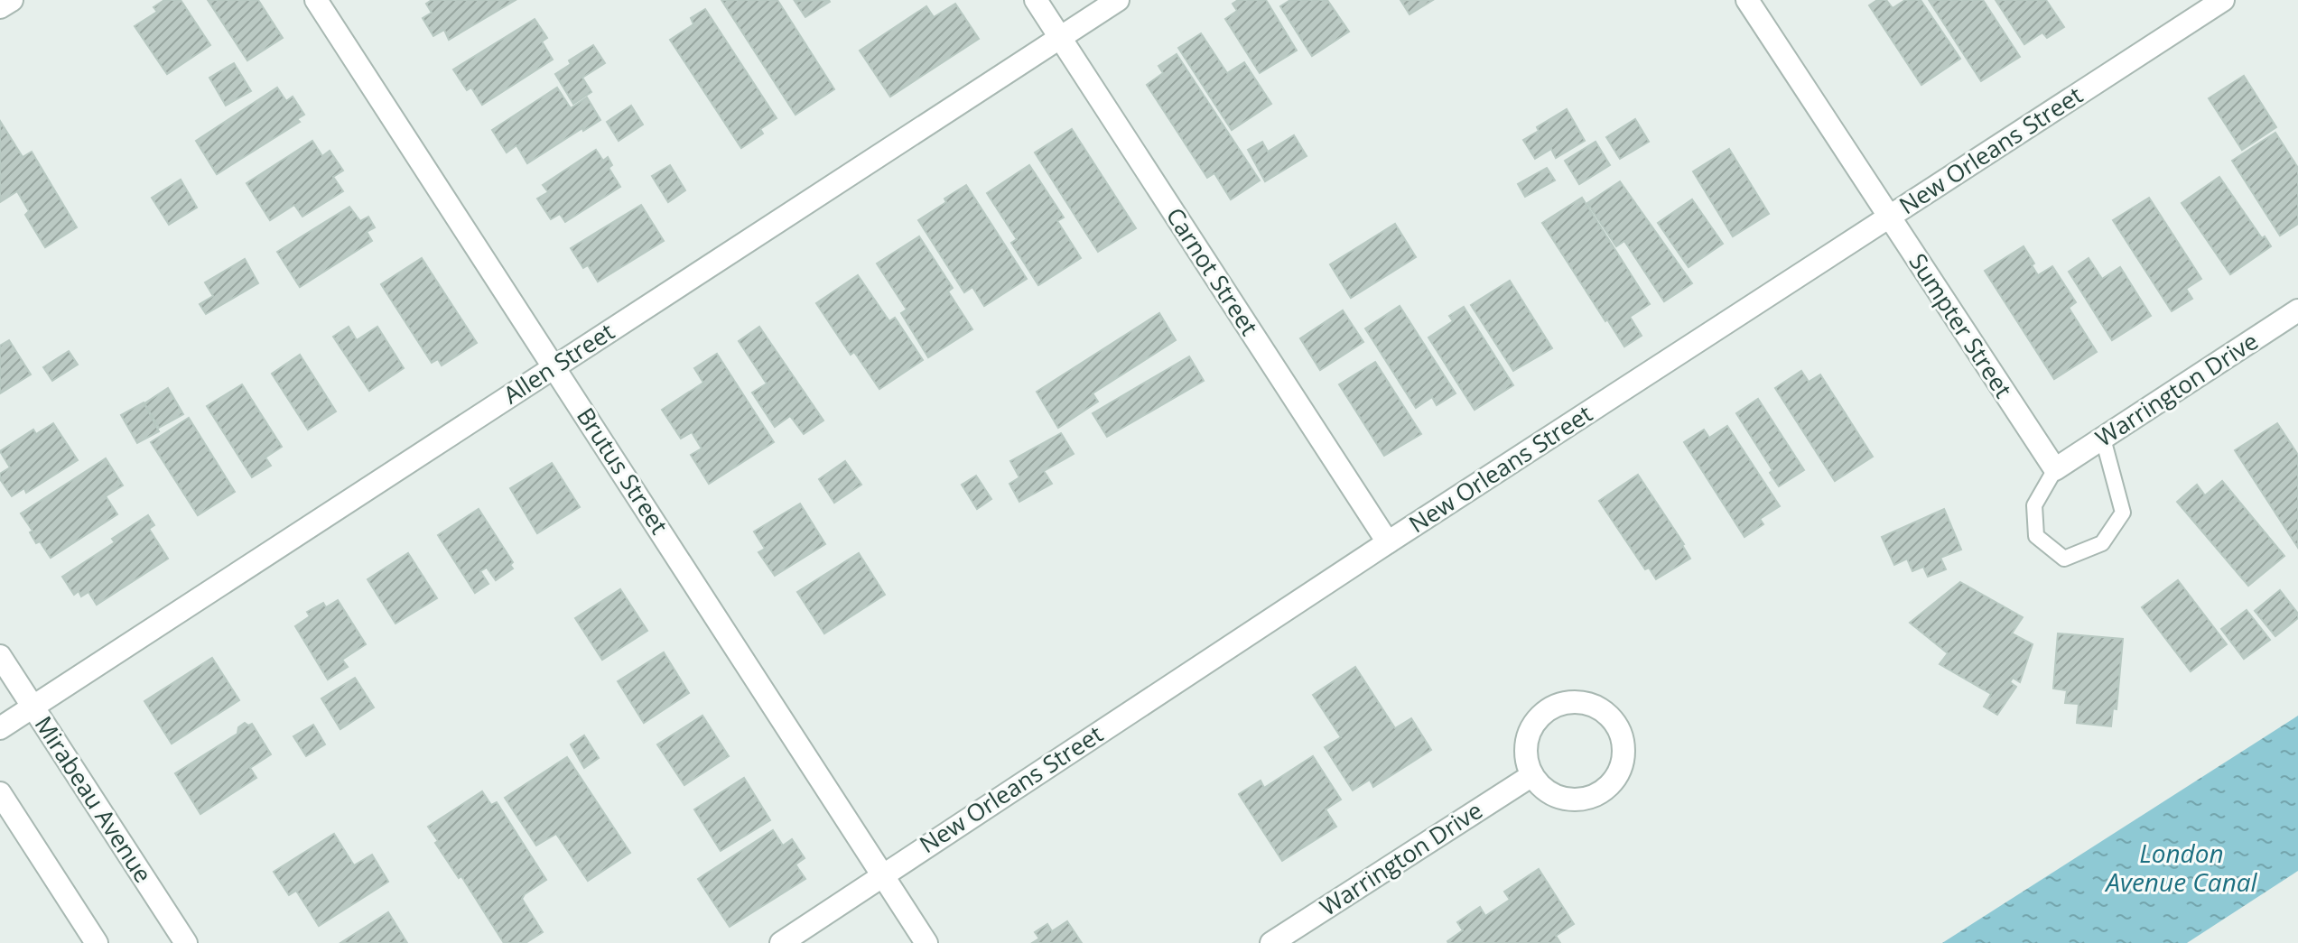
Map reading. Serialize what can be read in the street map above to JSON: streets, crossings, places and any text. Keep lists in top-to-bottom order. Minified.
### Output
{"streets":{"street":["New Orleans Street","Carnot Street","Sumpter Street","Allen Street","Warrington Drive","Brutus Street","Mirabeau Avenue"]},"crossings":[["New Orleans Street","Carnot Street"],["New Orleans Street","Sumpter Street"],["New Orleans Street","Brutus Street"],["Carnot Street","Allen Street"],["Sumpter Street","Warrington Drive"],["Allen Street","Brutus Street"],["Allen Street","Mirabeau Avenue"]],"water":["London Avenue Canal"]}
